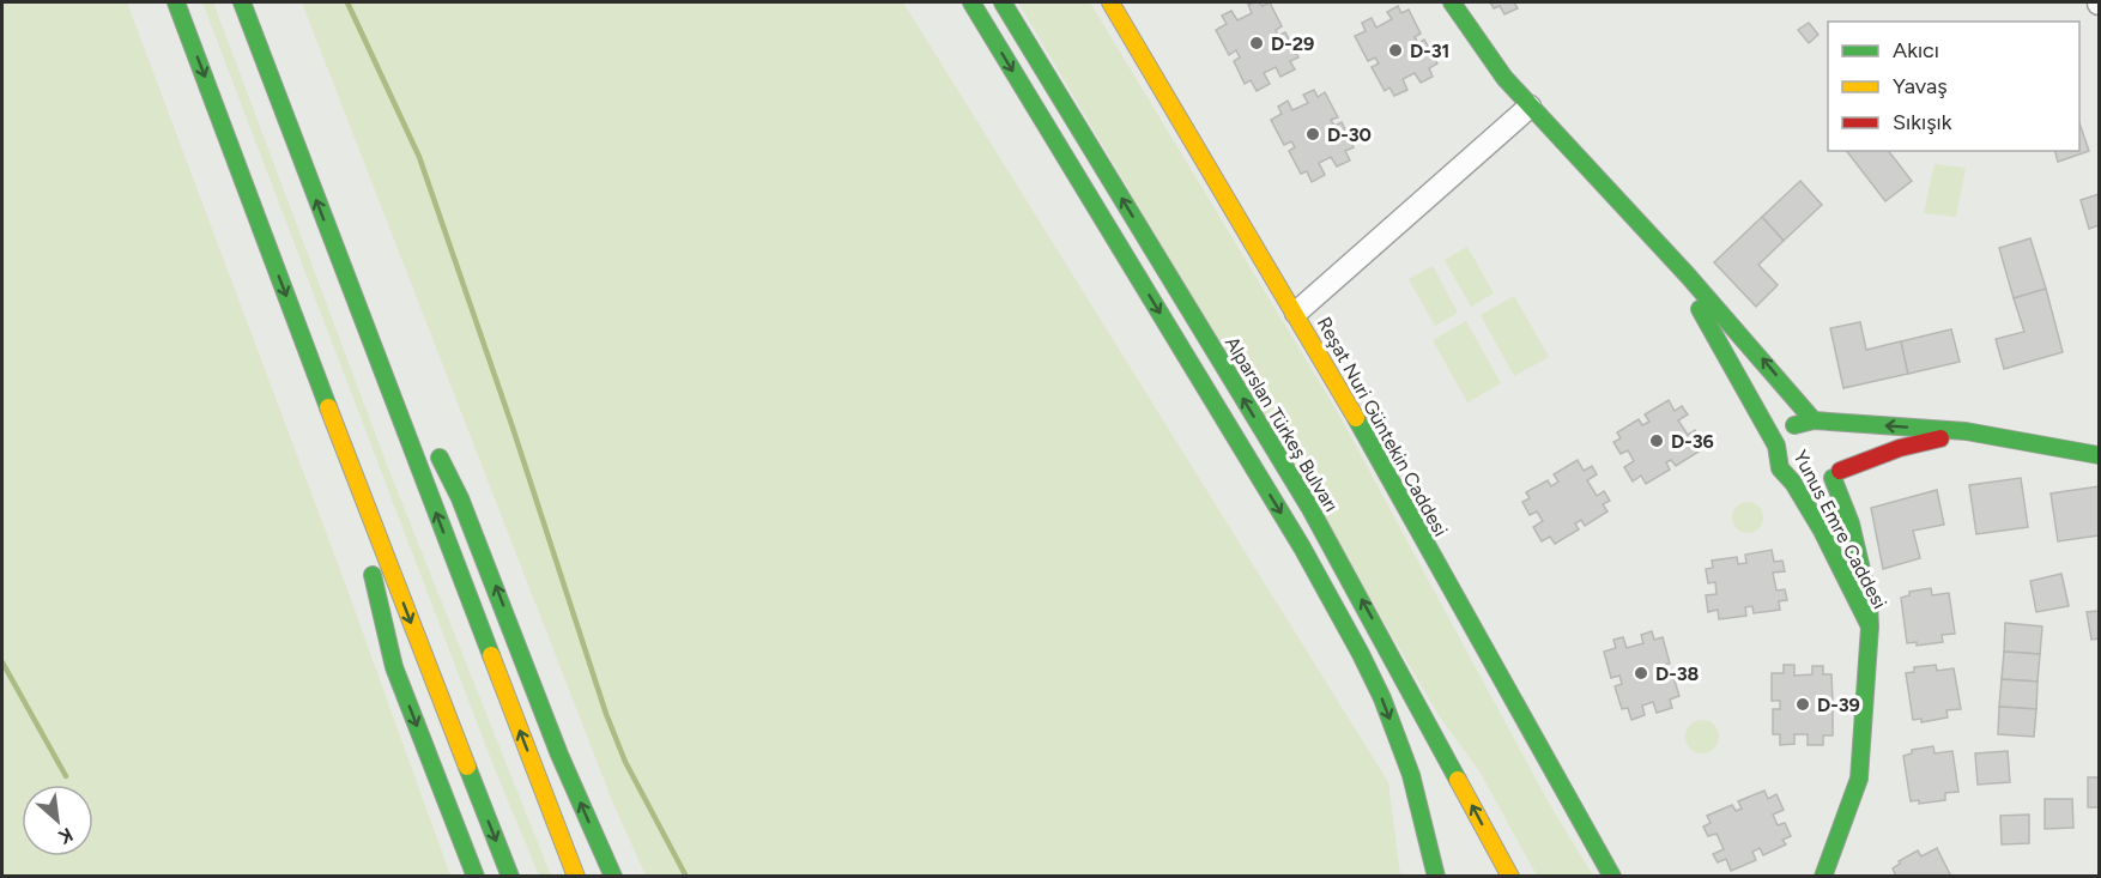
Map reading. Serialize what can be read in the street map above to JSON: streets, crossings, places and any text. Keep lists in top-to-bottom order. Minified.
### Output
{"streets":{"main road":["Alparslan Türkeş Bulvarı","Reşat Nuri Güntekin Caddesi","Yunus Emre Caddesi"]},"places":["D-29","D-31","D-30","D-36","D-38","D-39"],"legend":["Akıcı","Yavaş","Sıkışık"],"north":"bottom right"}
